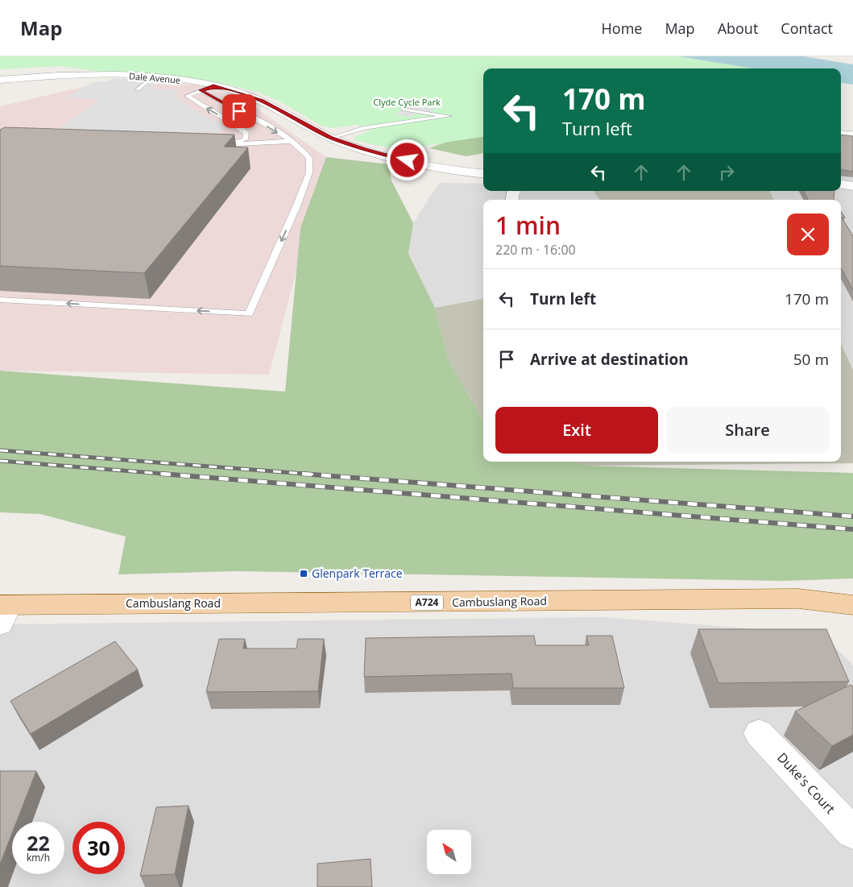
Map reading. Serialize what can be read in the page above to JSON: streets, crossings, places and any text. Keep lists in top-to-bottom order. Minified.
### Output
{"streets":{"main road":["Cambuslang Road","A724"],"street":["Dale Avenue","Duke's Court"]},"parks":["Clyde Cycle Park"],"places":{"transit":["Glenpark Terrace"]},"north":"top left","page":{"header":"Map","nav":["Home","Map","About","Contact"],"turn":["170 m","Turn left"],"heading":["1 min","220 m · 16:00"],"list":[{"name":"Turn left","value":"170 m"},{"name":"Arrive at destination","value":"50 m"}],"buttons":["Exit","Share"],"speed":"22 km/h","limit":"30"}}
